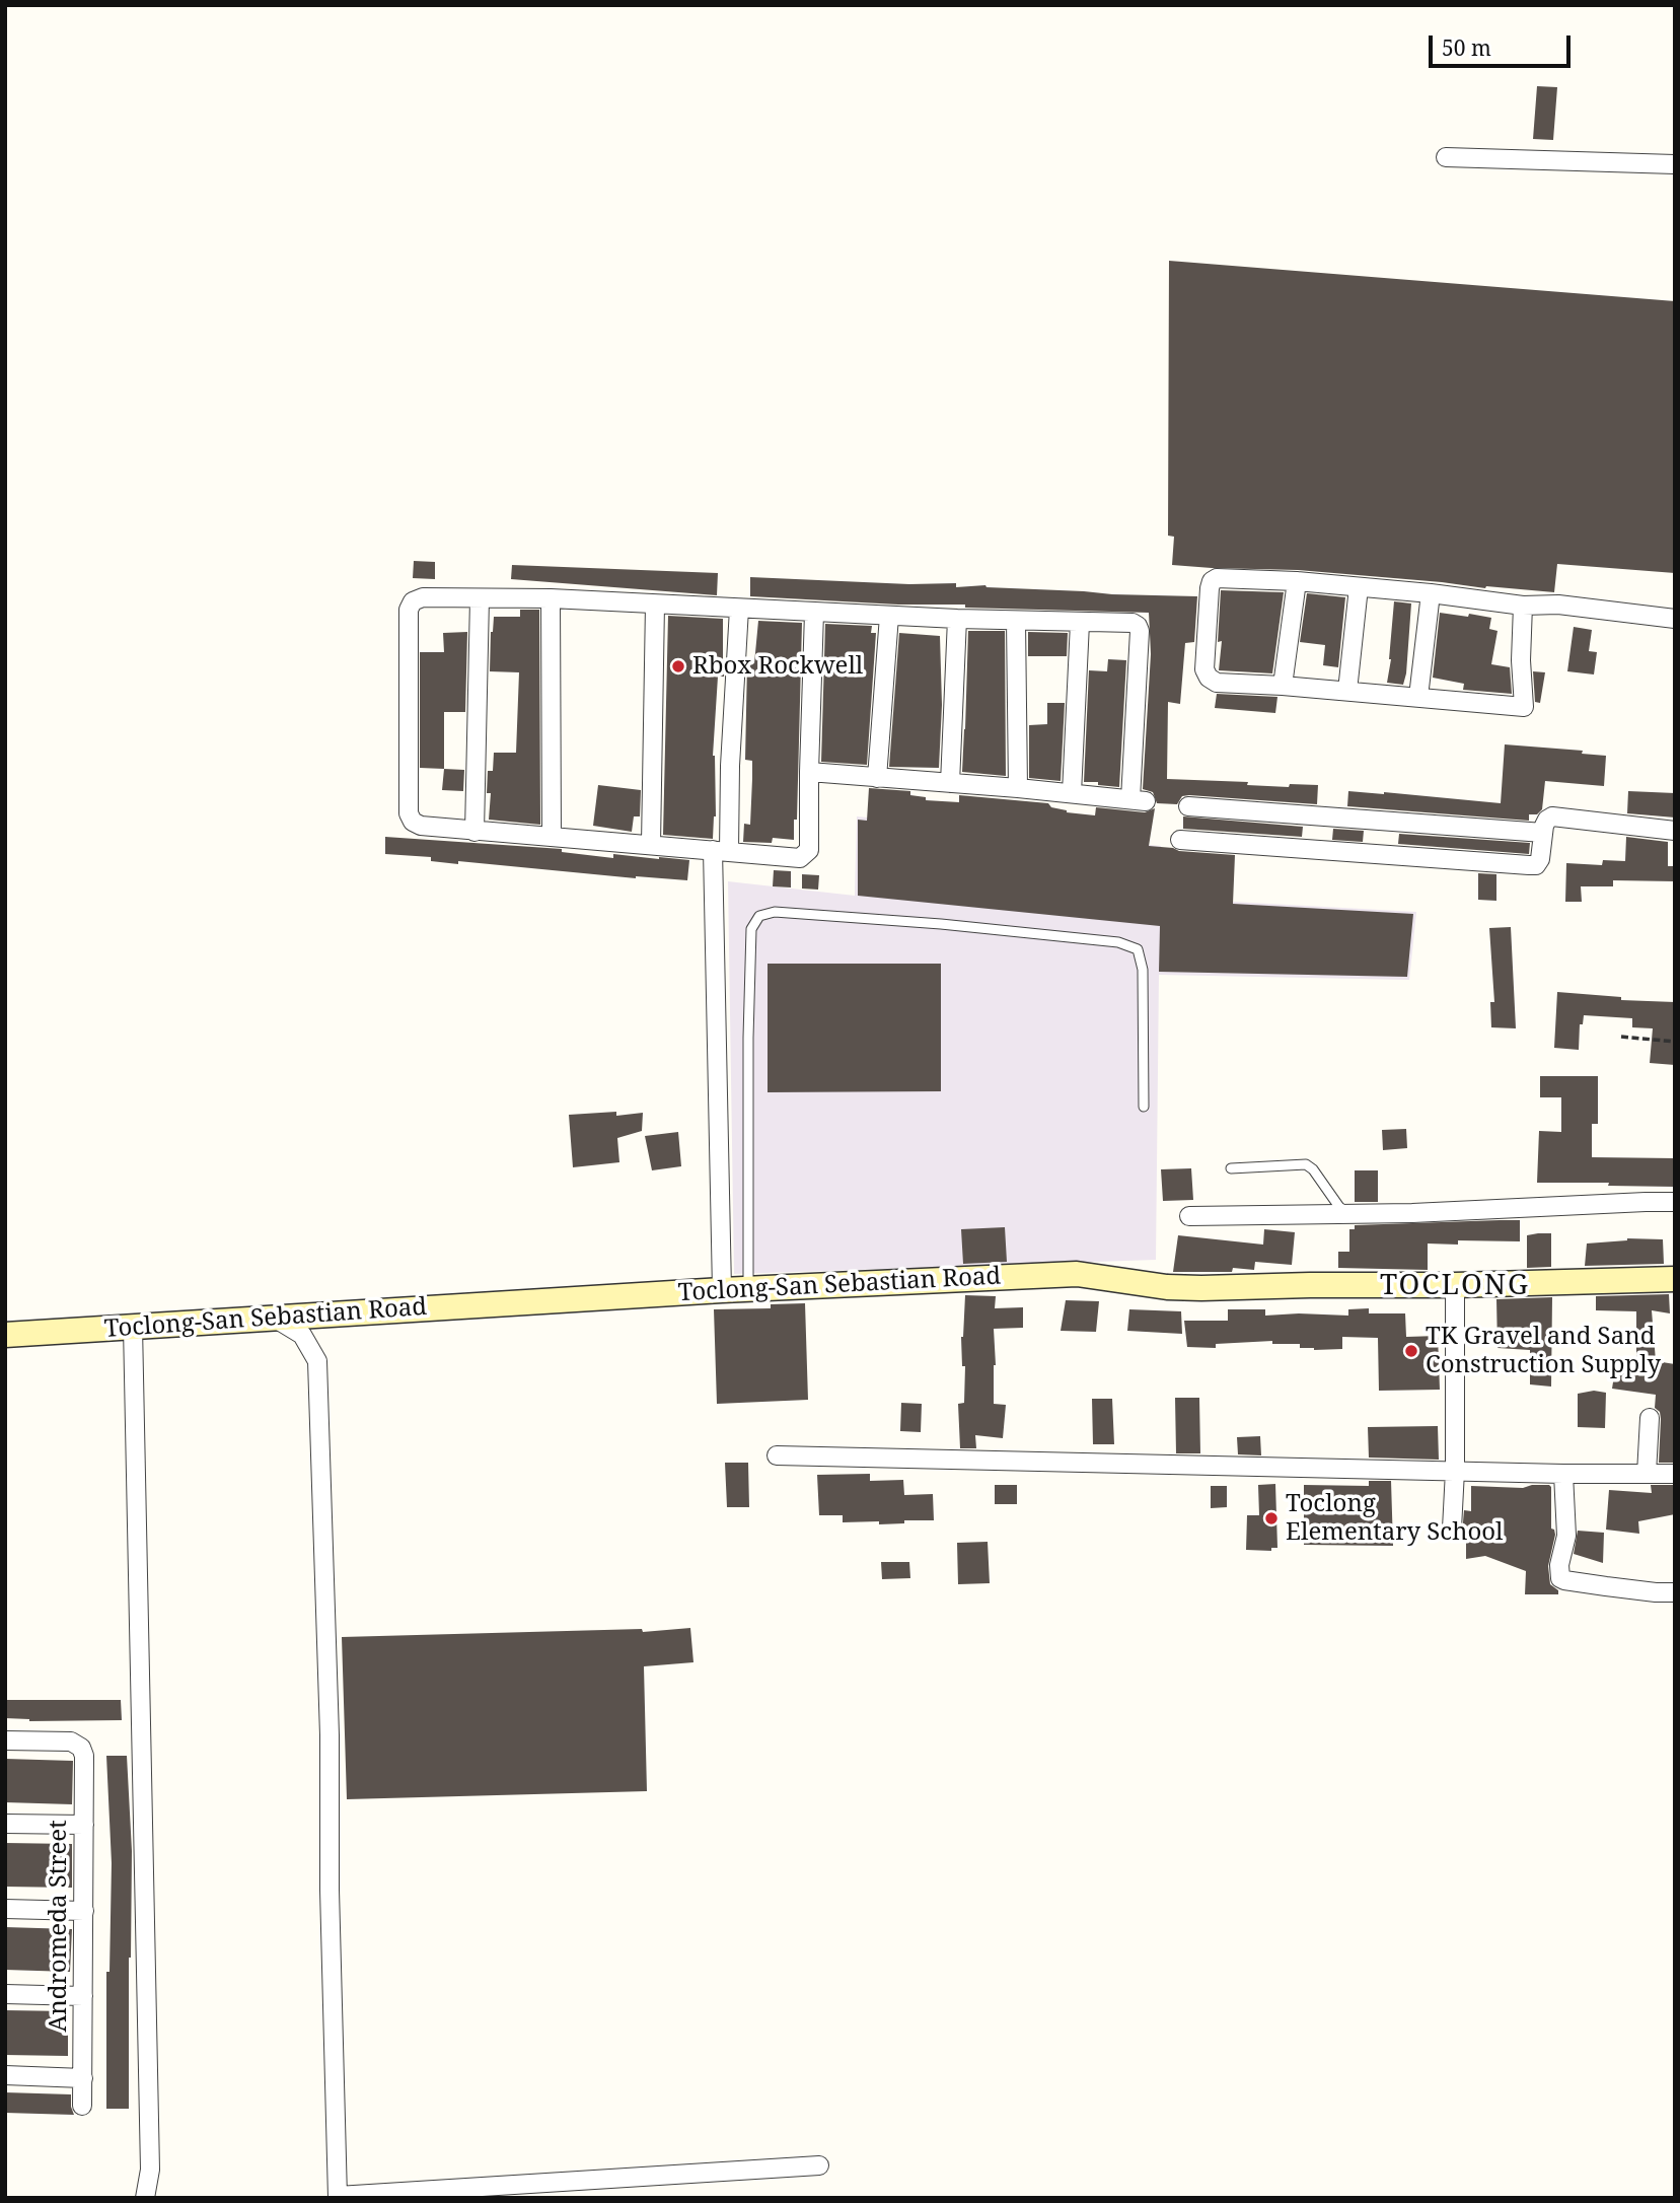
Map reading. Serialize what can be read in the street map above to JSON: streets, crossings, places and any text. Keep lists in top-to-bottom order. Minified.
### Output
{"streets":{"street":["Toclong-San Sebastian Road","Andromeda Street"]},"districts":["TOCLONG"],"places":["Rbox Rockwell","TK Gravel and Sand Construction Supply","Toclong Elementary School"],"scale_bar":"50 m"}
